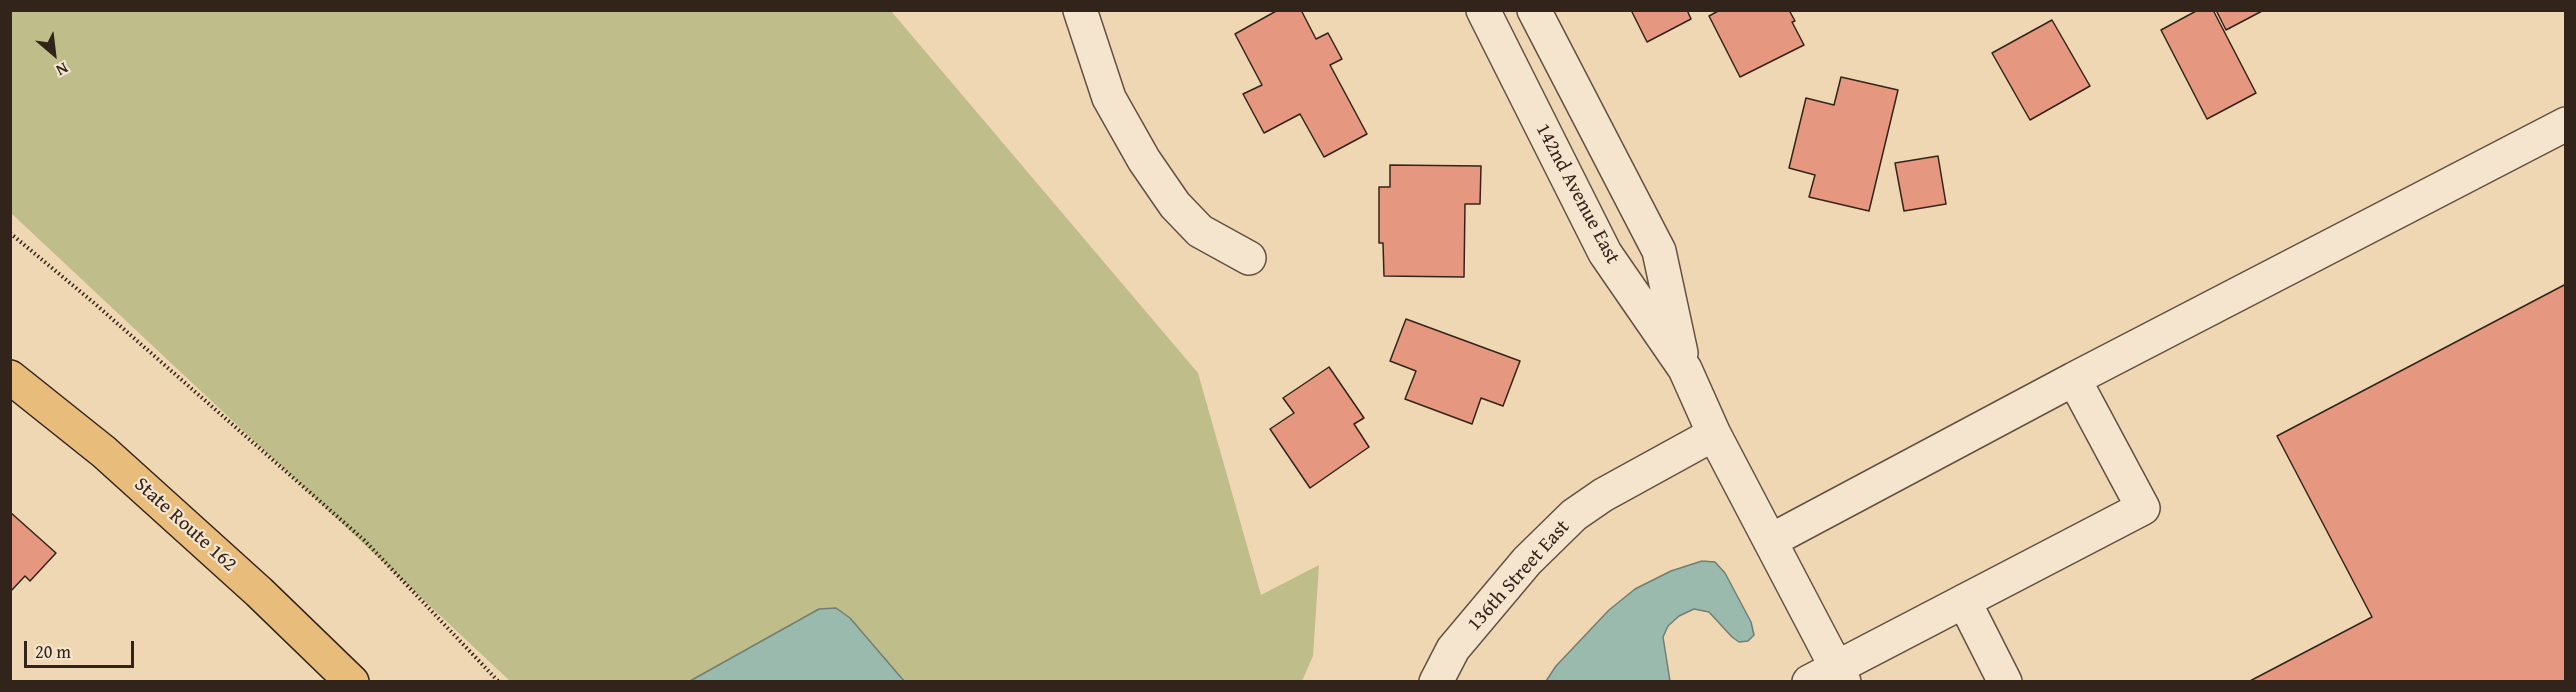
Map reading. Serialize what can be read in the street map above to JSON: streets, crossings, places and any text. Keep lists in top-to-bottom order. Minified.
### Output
{"streets":{"main road":["State Route 162"],"street":["142nd Avenue East","136th Street East"]},"crossings":[["142nd Avenue East","136th Street East"]],"scale_bar":"20 m","north":"bottom right"}
